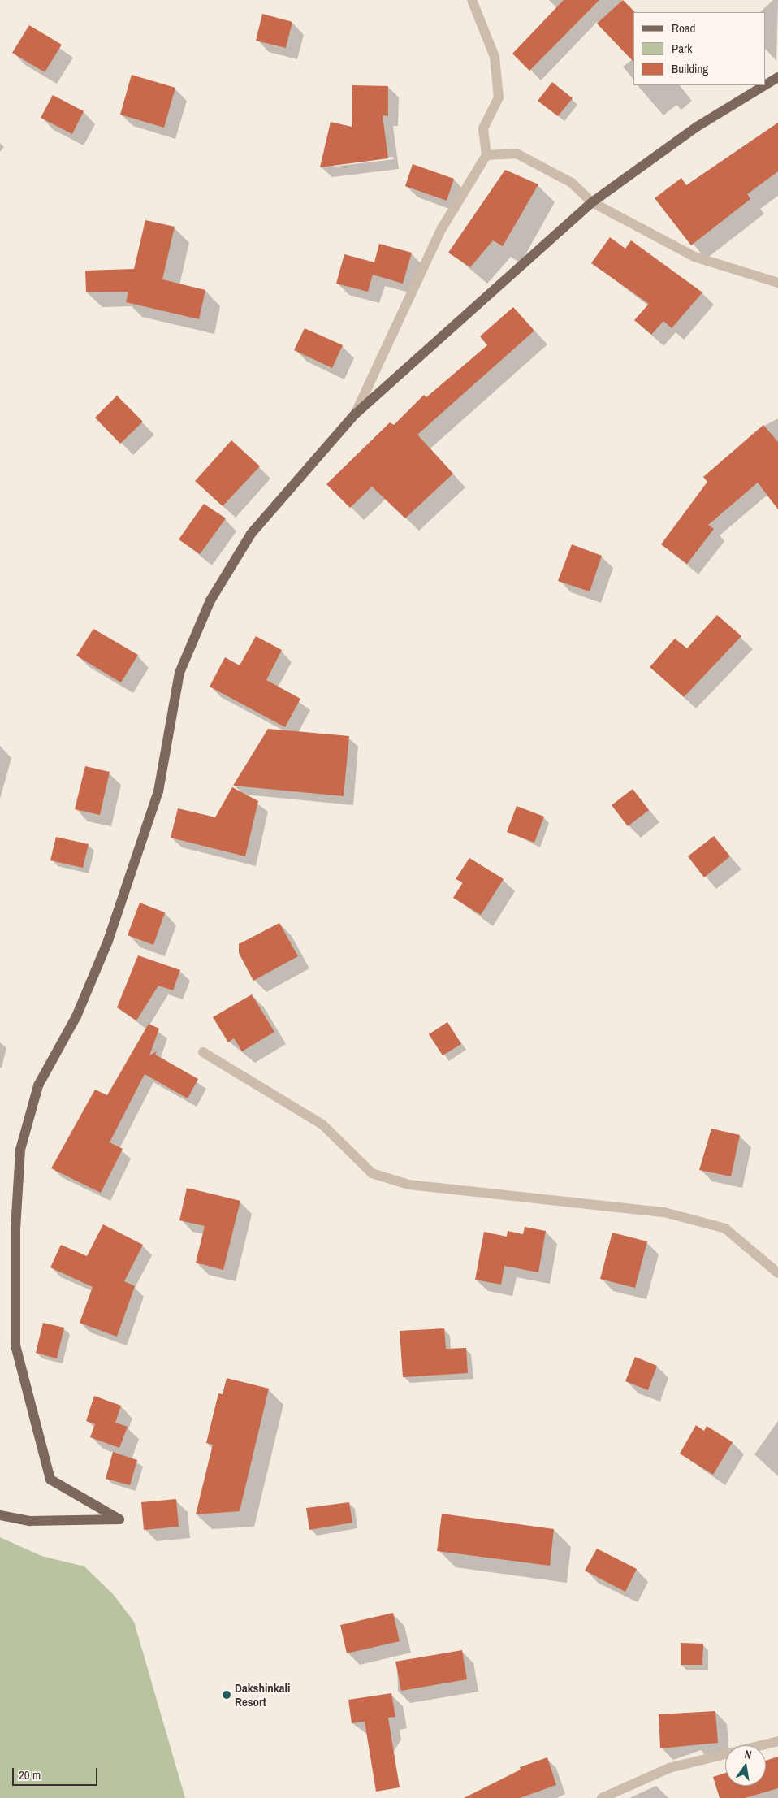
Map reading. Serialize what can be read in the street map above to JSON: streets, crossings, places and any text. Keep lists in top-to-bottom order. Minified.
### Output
{"places":["Dakshinkali Resort"],"legend":["Road","Park","Building"],"scale_bar":"20 m","north":"top"}
